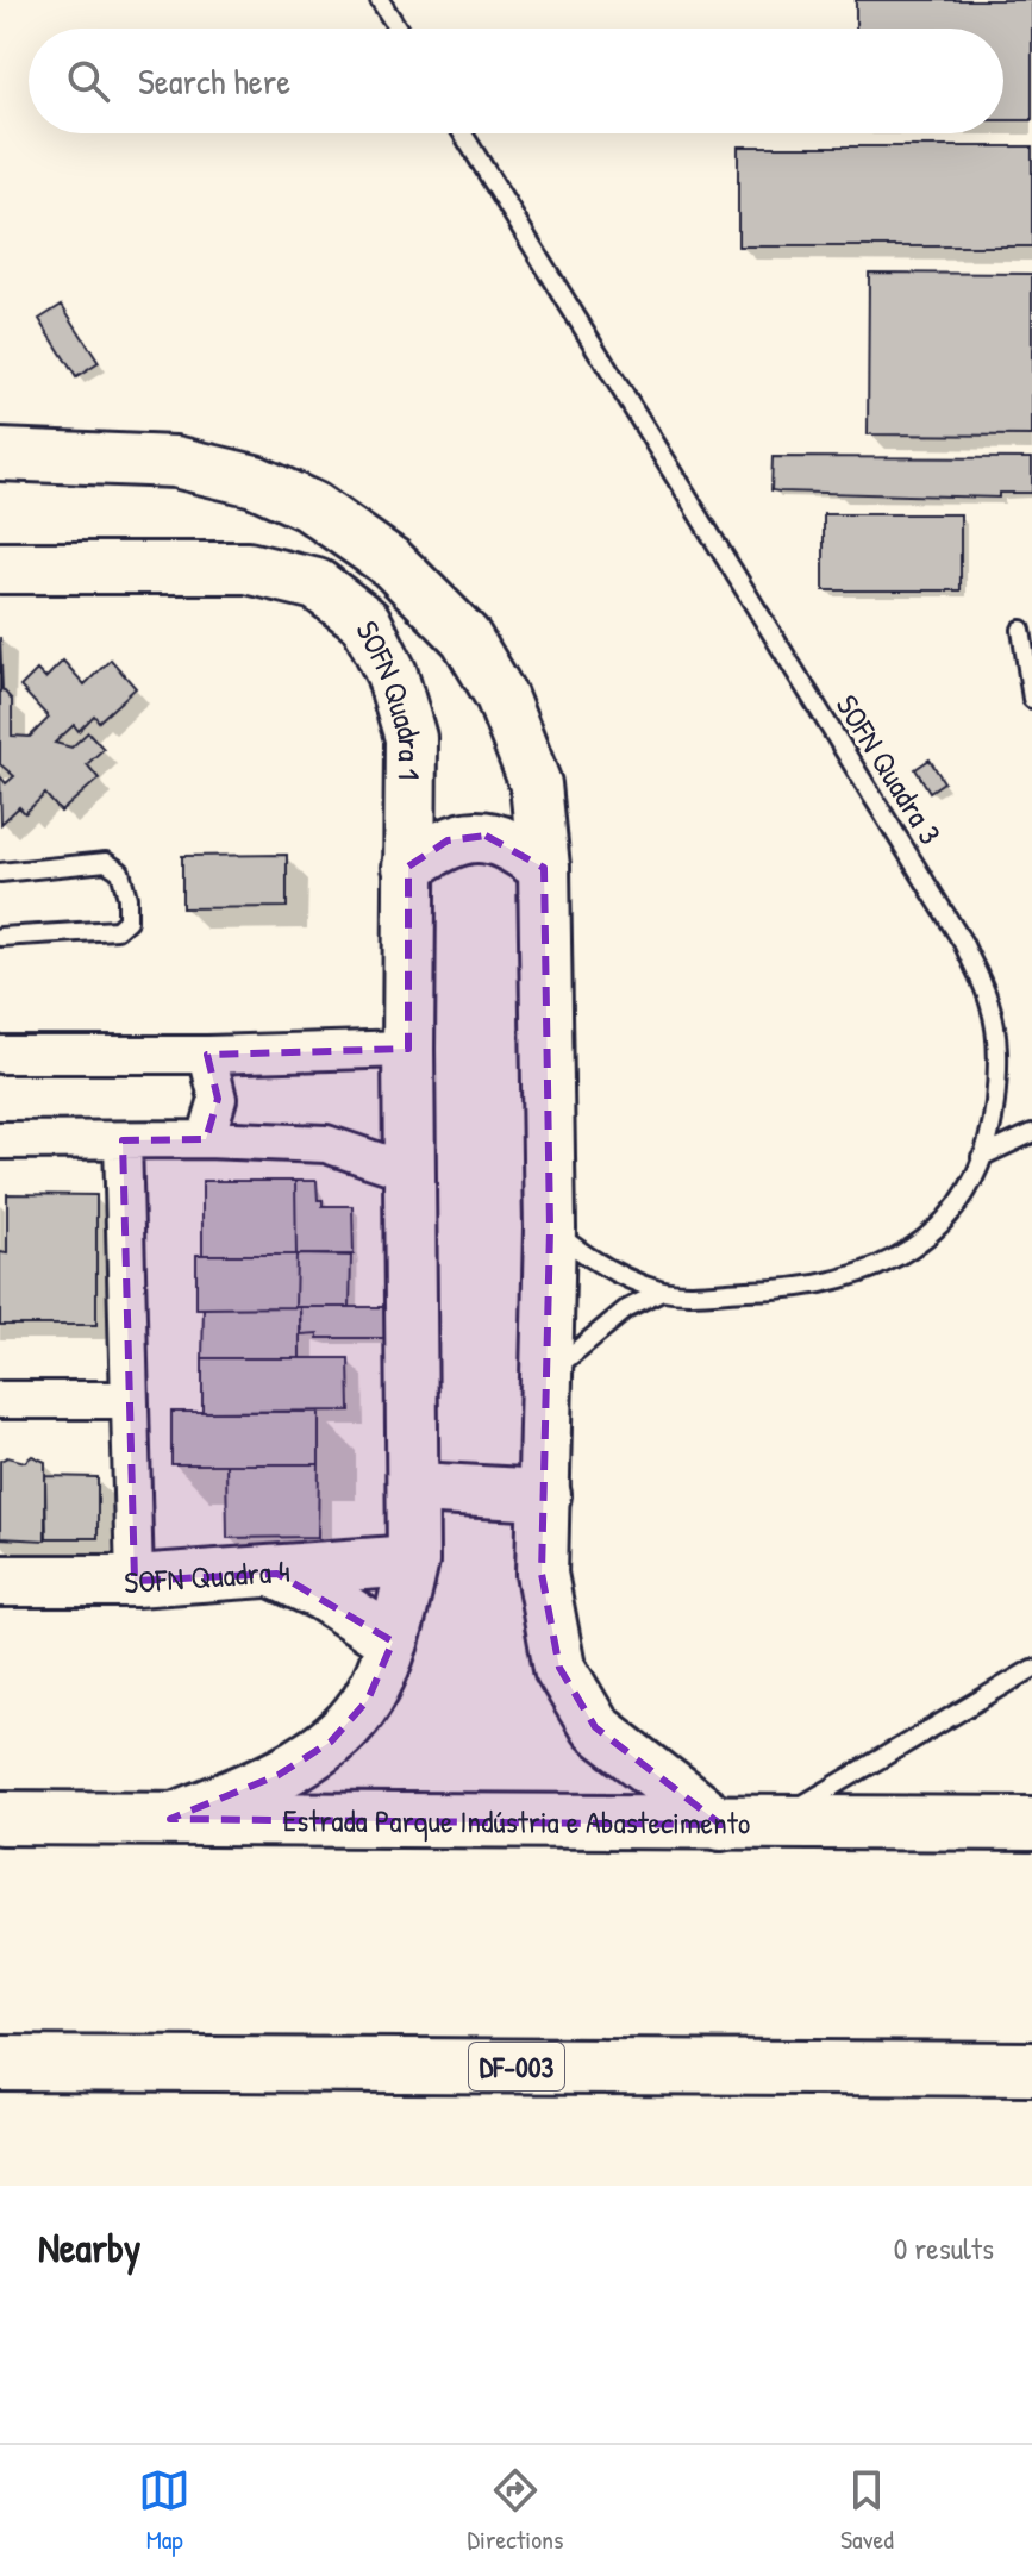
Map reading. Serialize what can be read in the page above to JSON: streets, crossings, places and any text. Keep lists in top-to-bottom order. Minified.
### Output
{"streets":{"highway":["Estrada Parque Indústria e Abastecimento","DF-003"],"street":["SOFN Quadra 1","SOFN Quadra 4"],"lane":["SOFN Quadra 3"]},"crossings":[["SOFN Quadra 1","SOFN Quadra 4"],["SOFN Quadra 1","Estrada Parque Indústria e Abastecimento"]],"page":{"search":"Search here","heading":["Nearby","0 results"],"nav":["Map","Directions","Saved"]}}
